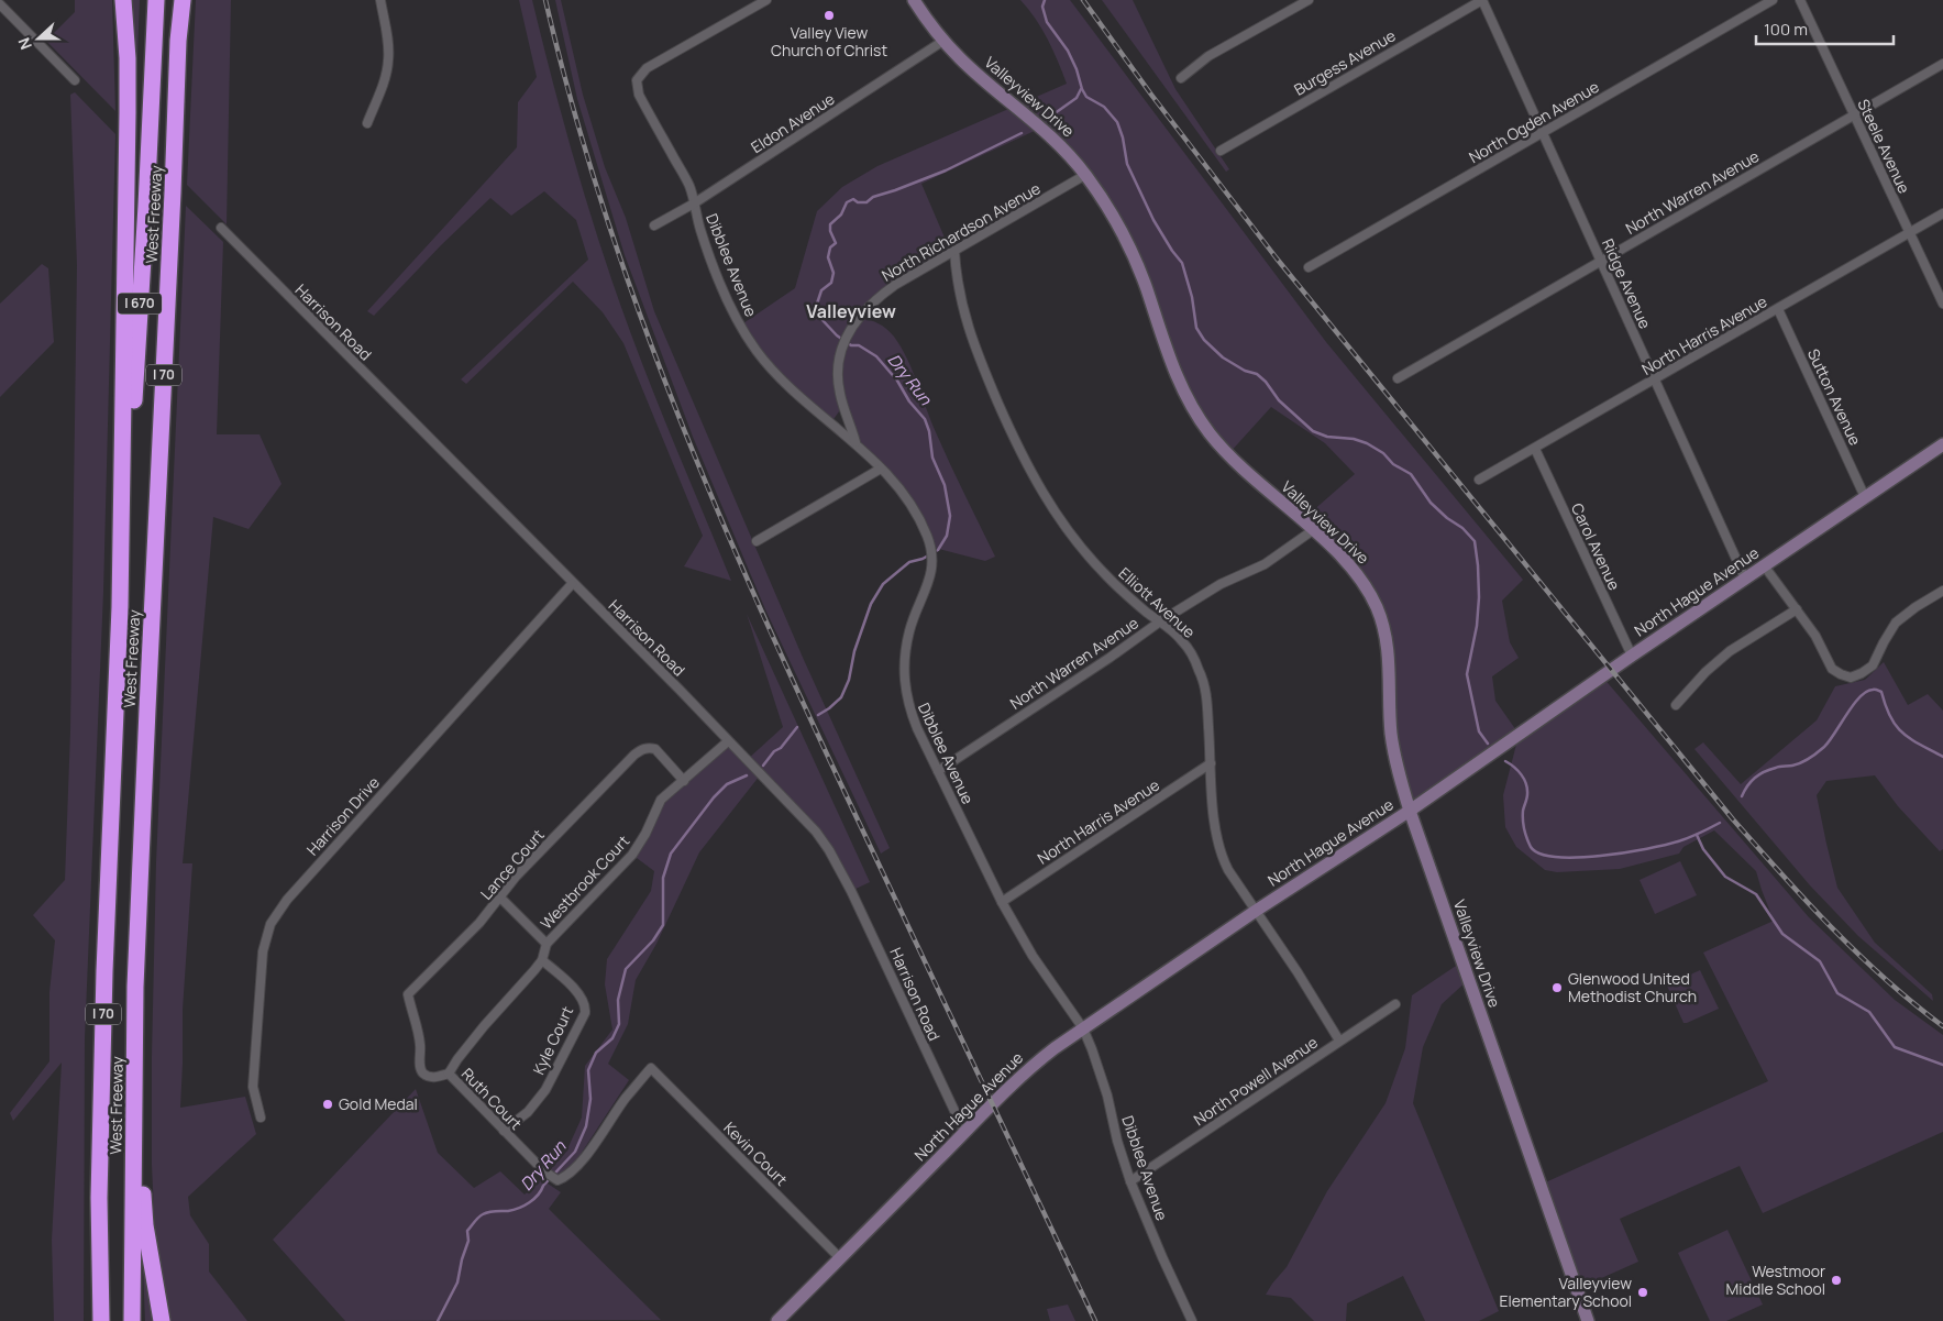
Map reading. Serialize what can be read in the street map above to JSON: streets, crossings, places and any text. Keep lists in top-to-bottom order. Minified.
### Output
{"streets":{"highway":["West Freeway","I 670","I 70"],"street":["Burgess Avenue","Valleyview Drive","North Ogden Avenue","Eldon Avenue","Steele Avenue","North Warren Avenue","North Richardson Avenue","Dibblee Avenue","Ridge Avenue","Harrison Road","North Harris Avenue","Sutton Avenue","Carol Avenue","North Hague Avenue","Elliott Avenue","Harrison Drive","Lance Court","Westbrook Court","Kyle Court","North Powell Avenue","Ruth Court","Kevin Court"]},"crossings":[["Burgess Avenue","Ridge Avenue"],["Valleyview Drive","Eldon Avenue"],["Valleyview Drive","North Warren Avenue"],["Valleyview Drive","North Richardson Avenue"],["Valleyview Drive","North Hague Avenue"],["North Ogden Avenue","Ridge Avenue"],["Eldon Avenue","Dibblee Avenue"],["Steele Avenue","North Warren Avenue"],["Steele Avenue","North Harris Avenue"],["North Warren Avenue","Dibblee Avenue"],["North Warren Avenue","Ridge Avenue"],["North Warren Avenue","Elliott Avenue"],["West Freeway","I 670"],["North Richardson Avenue","Dibblee Avenue"],["North Richardson Avenue","Elliott Avenue"],["Dibblee Avenue","North Harris Avenue"],["Dibblee Avenue","North Hague Avenue"],["Dibblee Avenue","North Powell Avenue"],["Ridge Avenue","North Harris Avenue"],["Ridge Avenue","North Hague Avenue"],["Harrison Road","North Hague Avenue"],["Harrison Road","Harrison Drive"],["Harrison Road","Westbrook Court"],["North Harris Avenue","Sutton Avenue"],["North Harris Avenue","Carol Avenue"],["North Harris Avenue","Elliott Avenue"],["Sutton Avenue","North Hague Avenue"],["Carol Avenue","North Hague Avenue"],["North Hague Avenue","Elliott Avenue"],["North Hague Avenue","Kevin Court"],["Elliott Avenue","North Powell Avenue"],["Lance Court","Westbrook Court"],["Lance Court","Ruth Court"],["Westbrook Court","Kyle Court"],["Westbrook Court","Ruth Court"],["Kyle Court","Ruth Court"],["Ruth Court","Kevin Court"]],"districts":["Valleyview"],"water":["Dry Run"],"places":["Valley View Church of Christ","Glenwood United Methodist Church","Gold Medal","Westmoor Middle School","Valleyview Elementary School"],"scale_bar":"100 m","north":"left"}
